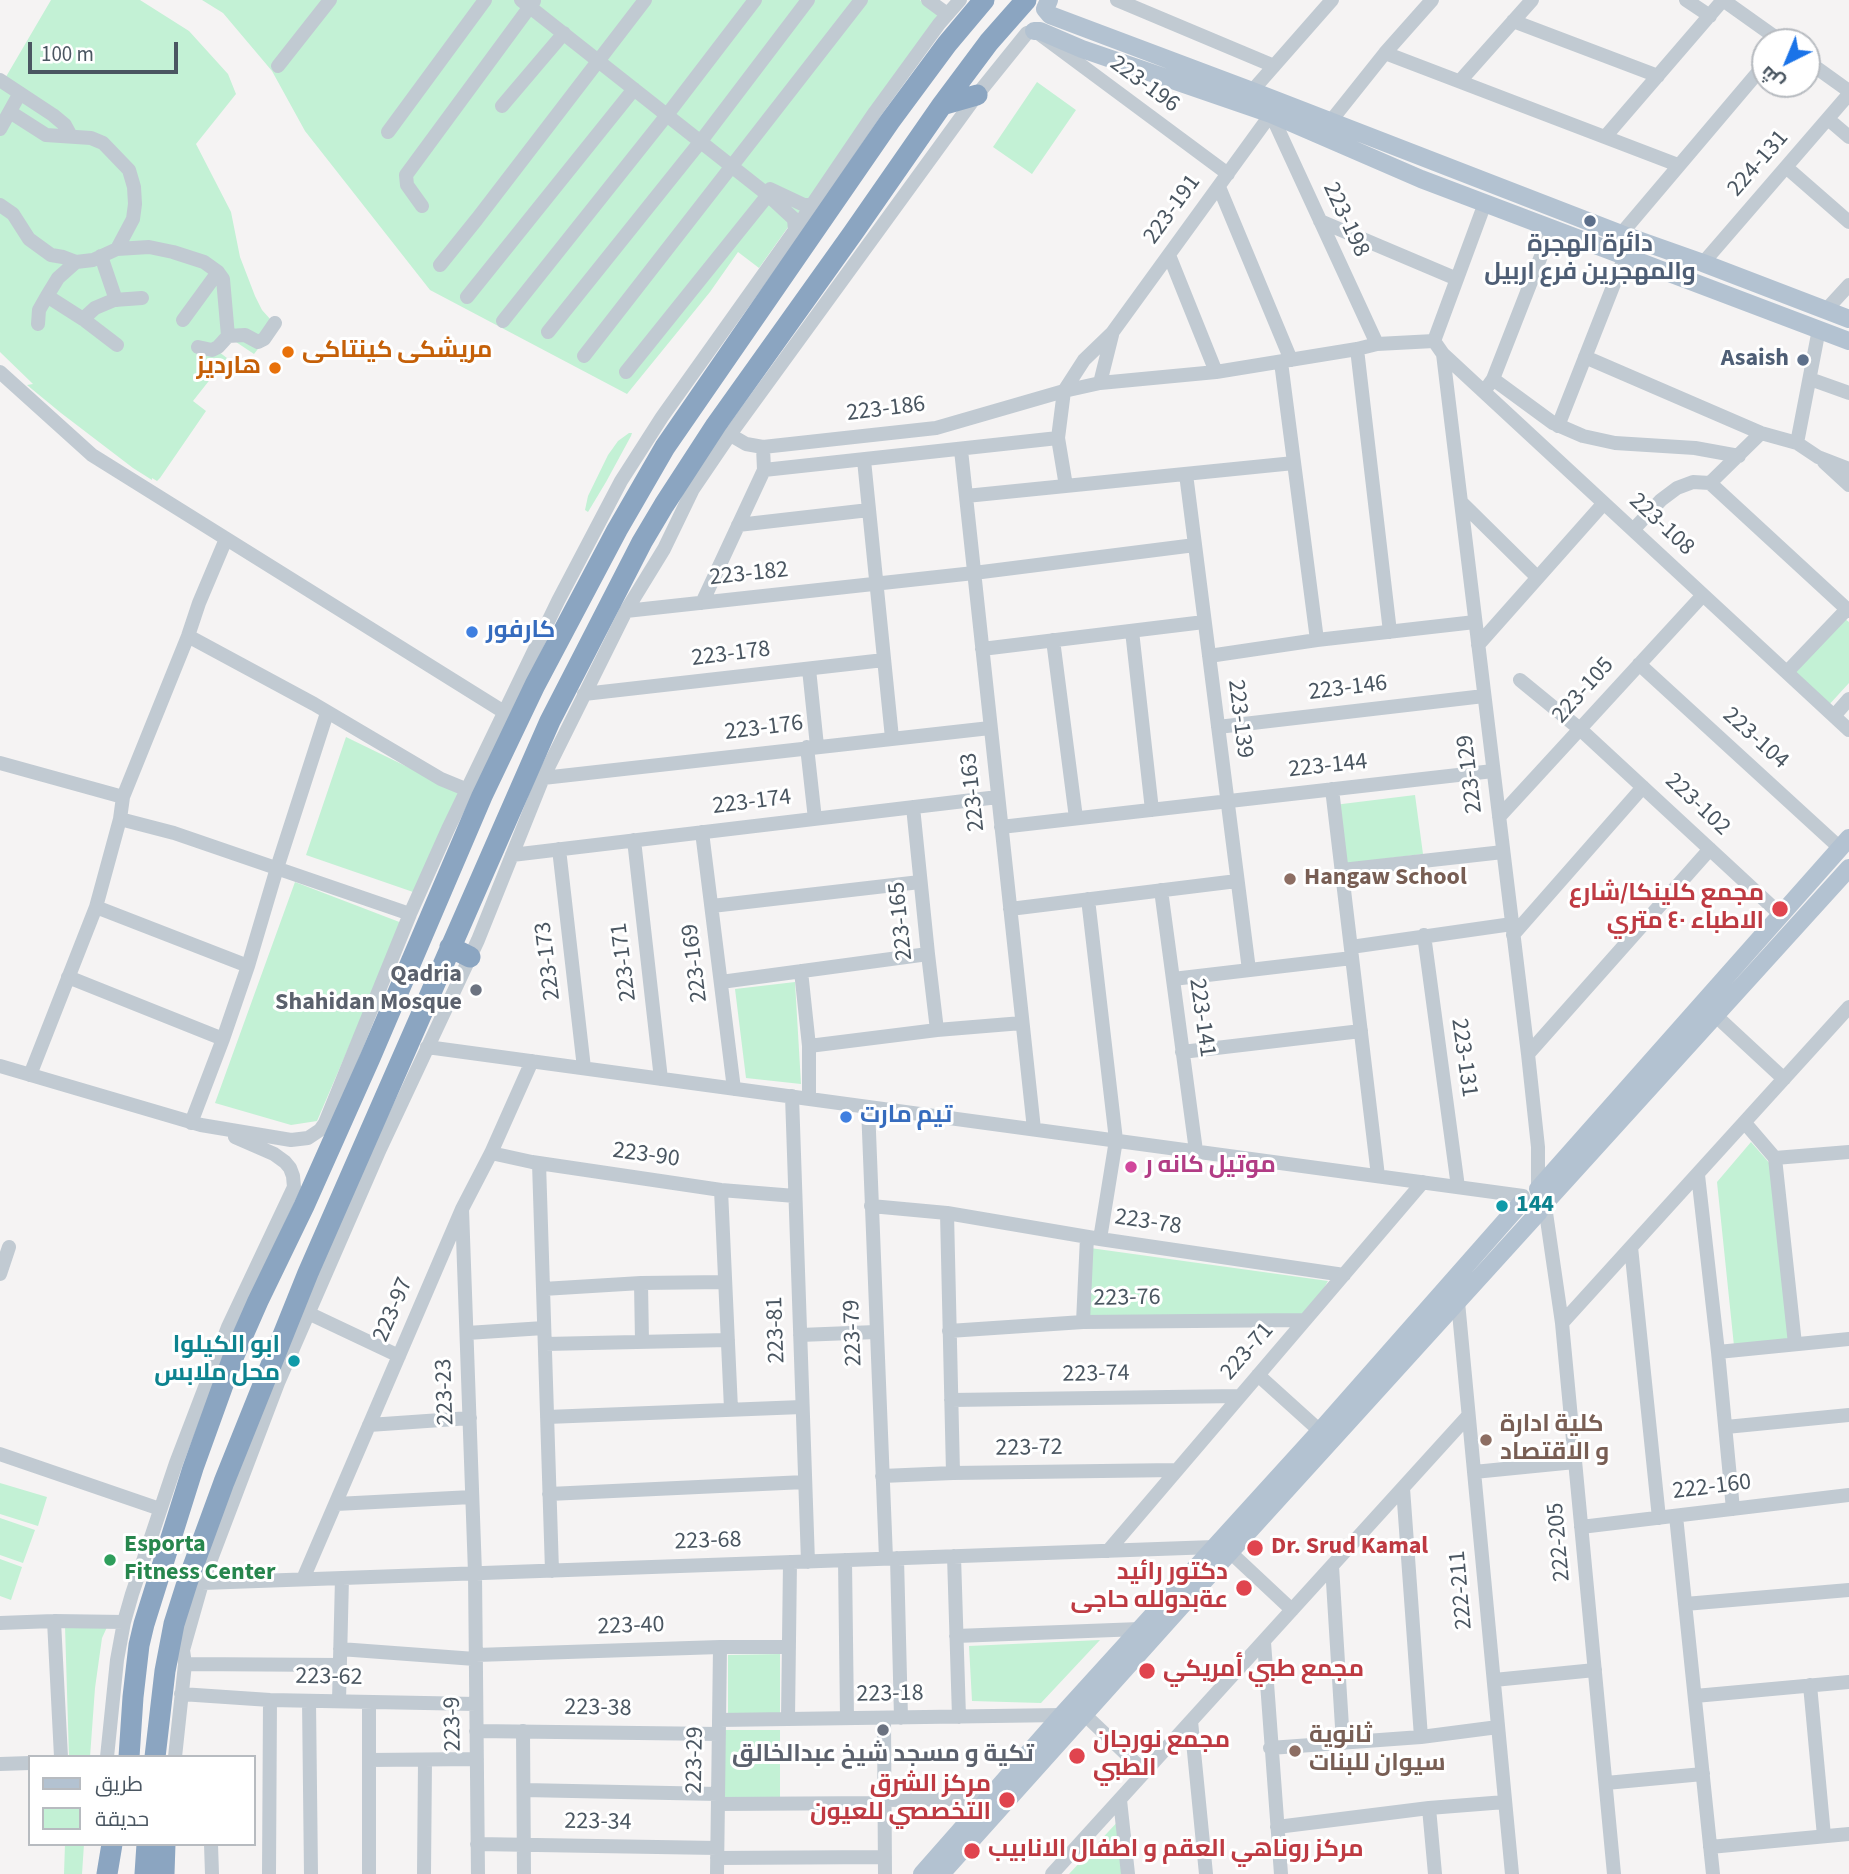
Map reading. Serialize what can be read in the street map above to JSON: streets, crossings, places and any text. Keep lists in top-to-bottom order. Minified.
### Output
{"streets":{"street":["223-196","224-131","223-191","223-198","223-186","223-108","223-182","223-178","223-146","223-105","223-139","223-176","223-104","223-144","223-129","223-163","223-174","223-102","223-165","223-173","223-171","223-169","223-141","223-131","223-90","223-78","223-76","223-97","223-81","223-79","223-71","223-74","223-23","223-72","222-160","223-68","222-205","222-211","223-40","223-62","223-18","223-38","223-9","223-29","223-34"]},"crossings":[["223-196","223-191"],["223-191","223-198"],["223-198","223-186"],["223-186","223-108"],["223-108","223-105"],["223-108","223-129"],["223-182","223-139"],["223-182","223-163"],["223-146","223-139"],["223-146","223-129"],["223-105","223-104"],["223-105","223-129"],["223-105","223-102"],["223-139","223-144"],["223-176","223-163"],["223-144","223-129"],["223-144","223-163"],["223-129","222-205"],["223-163","223-174"],["223-174","223-165"],["223-174","223-173"],["223-174","223-171"],["223-174","223-169"],["223-90","223-97"],["223-90","223-81"],["223-78","223-79"],["223-78","223-71"],["223-76","223-71"],["223-97","223-23"],["223-97","223-68"],["223-81","223-68"],["223-79","223-72"],["223-79","223-68"],["223-71","223-74"],["223-71","223-72"],["223-71","223-68"],["223-23","223-68"],["223-23","223-9"],["222-160","222-205"],["223-68","223-9"],["223-40","223-9"],["223-40","223-29"],["223-62","223-9"],["223-18","223-38"],["223-18","223-29"],["223-38","223-9"],["223-38","223-29"],["223-9","223-34"],["223-29","223-34"]],"places":["دائرة الهجرة والمهجرين فرع اربيل","مریشکی کینتاکی","Asaish","هاردیز","کارفور","Hangaw School","مجمع كلينكا/شارع الاطباء ٤٠ متري","Qadria Shahidan Mosque","تیم مارت","موتيل كانه ر","144","ابو الكيلوا محل ملابس","كلية ادارة و الاقتصاد","Dr. Srud Kamal","Esporta Fitness Center","دكتور رائيد عةبدولله حاجى","مجمع طبي أمریکي","تكية و مسجد شيخ عبدالخالق","ثانوية سيوان للبنات","مجمع نورجان الطبي","مركز الشرق التخصصي للعيون","مركز روناهي العقم و اطفال الانابيب"],"legend":["طريق","حديقة"],"scale_bar":"100 m","north":"bottom left"}
